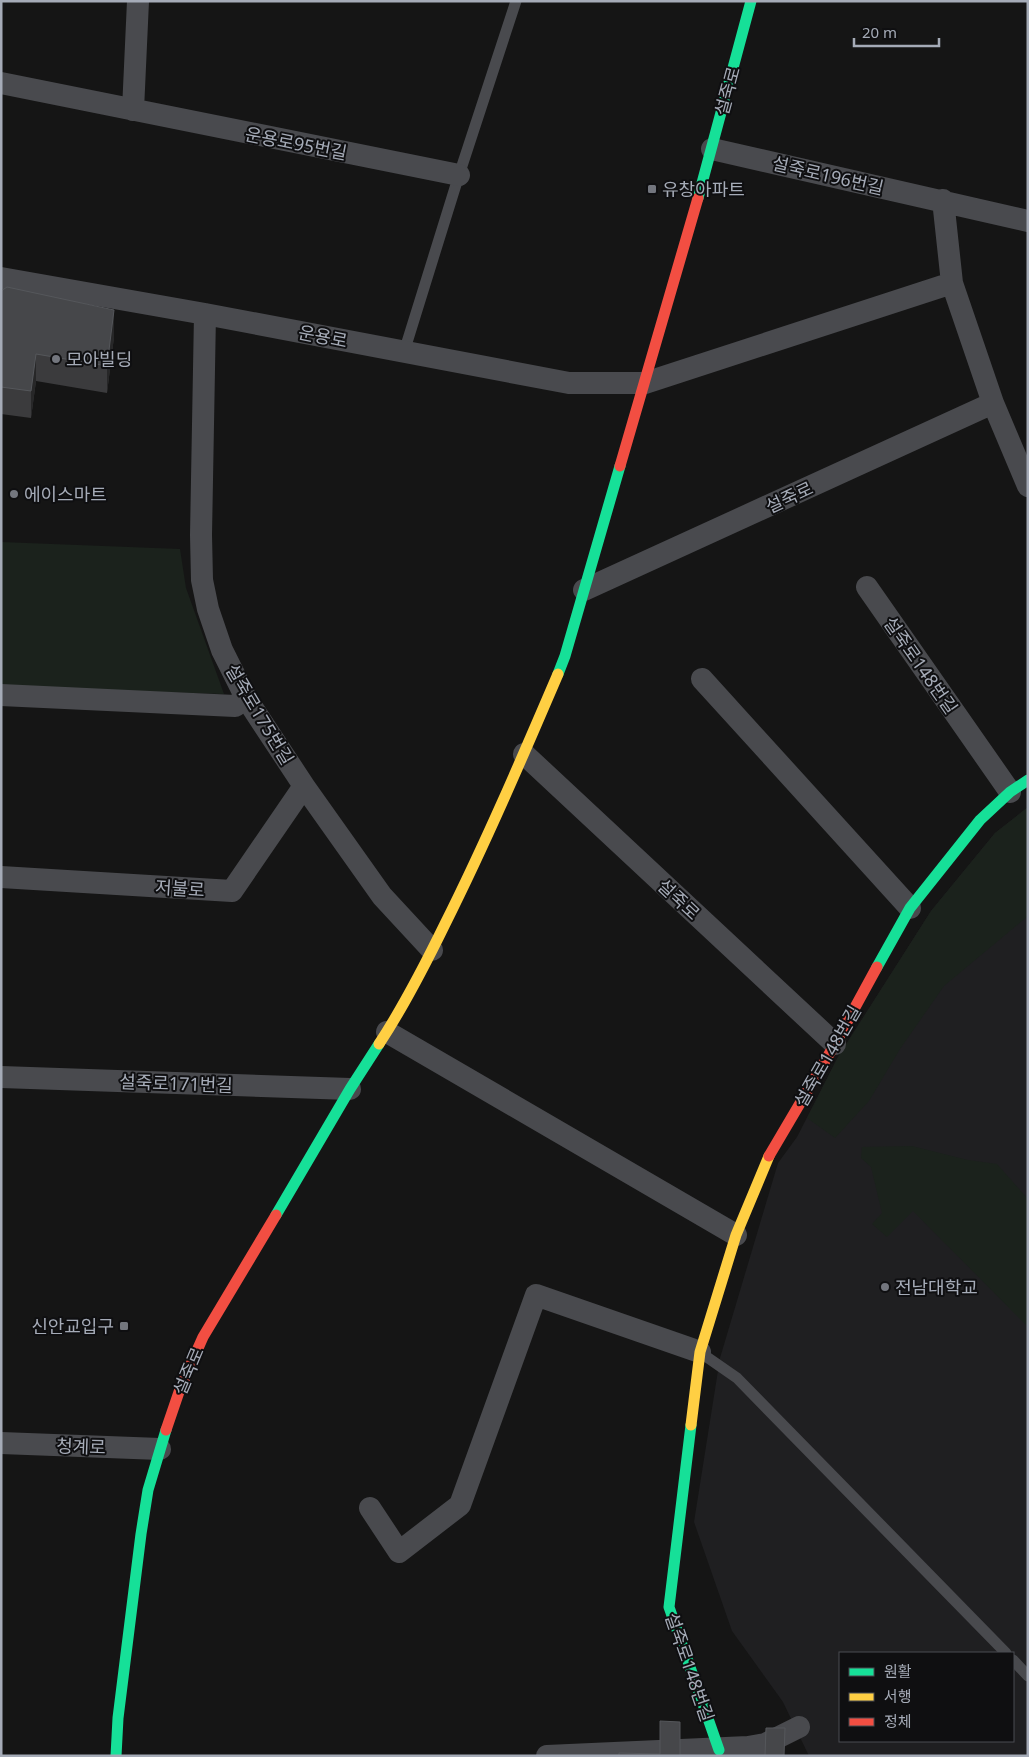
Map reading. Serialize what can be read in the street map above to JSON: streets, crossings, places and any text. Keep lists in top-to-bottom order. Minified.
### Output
{"streets":{"main road":["설죽로","설죽로148번길"],"street":["운용로95번길","설죽로196번길","운용로","설죽로175번길","저불로","설죽로171번길","청계로"]},"crossings":[["설죽로","설죽로196번길"],["설죽로","운용로"],["설죽로","설죽로148번길"],["설죽로","설죽로175번길"],["설죽로","설죽로171번길"],["설죽로","청계로"],["운용로","설죽로175번길"],["설죽로175번길","저불로"]],"places":{"transit":["유창아파트","신안교입구"],"other":["모아빌딩","에이스마트","전남대학교"]},"legend":["원활","서행","정체"],"scale_bar":"20 m"}
